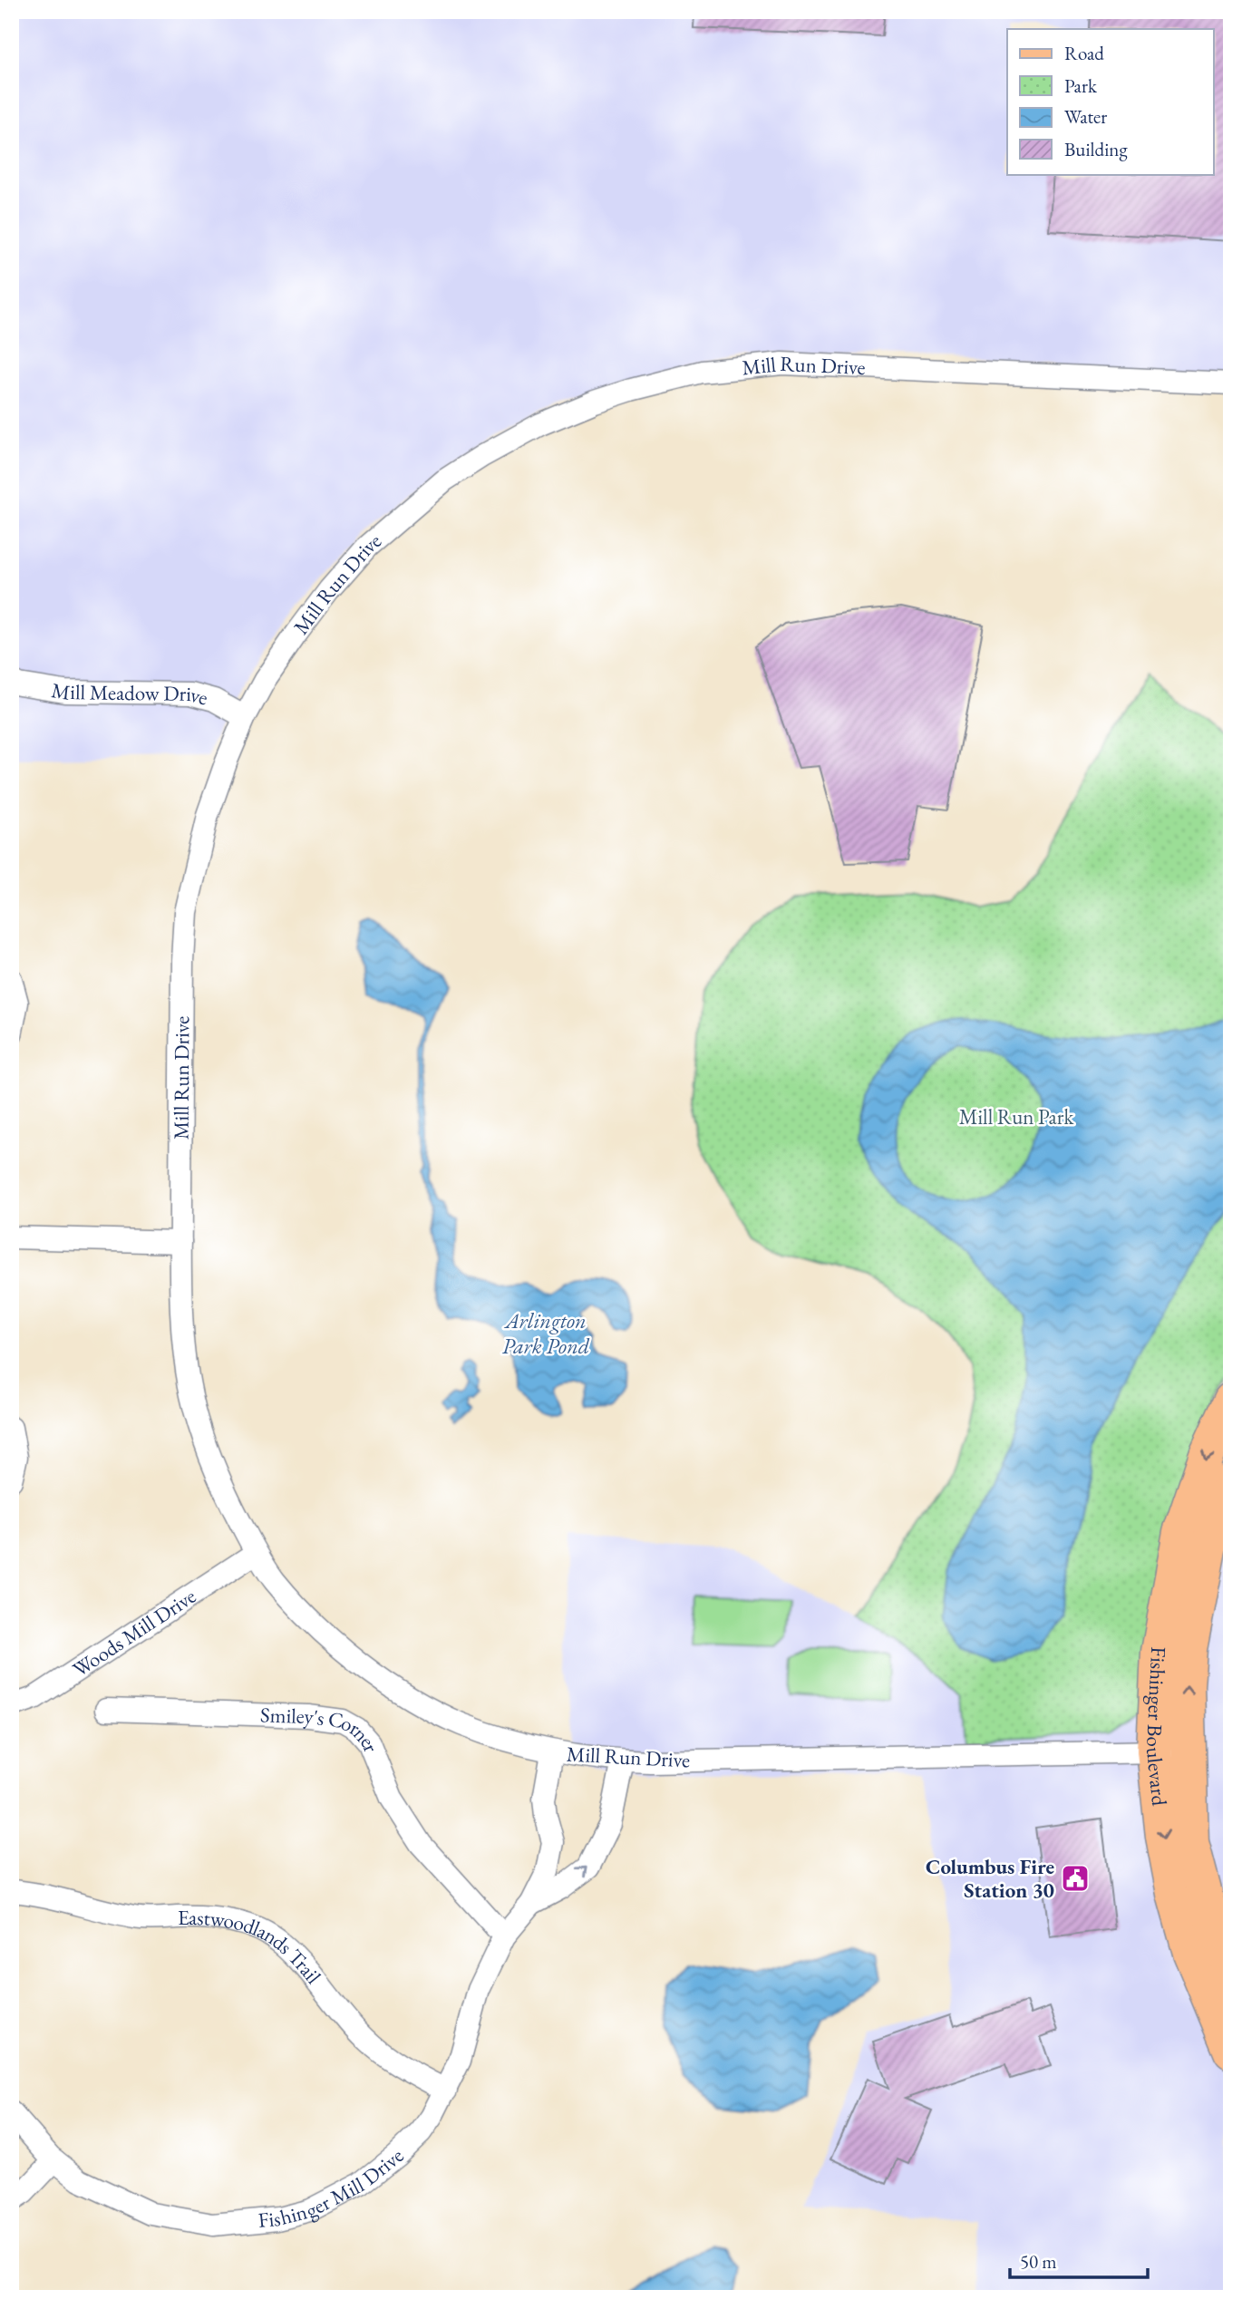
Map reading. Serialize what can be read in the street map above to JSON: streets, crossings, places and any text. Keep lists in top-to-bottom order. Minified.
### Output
{"streets":{"main road":["Fishinger Boulevard"],"street":["Mill Run Drive","Mill Meadow Drive","Woods Mill Drive","Smiley's Corner","Eastwoodlands Trail","Fishinger Mill Drive"]},"crossings":[["Mill Run Drive","Mill Meadow Drive"],["Mill Run Drive","Woods Mill Drive"],["Mill Run Drive","Fishinger Boulevard"],["Mill Run Drive","Fishinger Mill Drive"],["Smiley's Corner","Fishinger Mill Drive"],["Eastwoodlands Trail","Fishinger Mill Drive"]],"water":["Arlington Park Pond"],"parks":["Mill Run Park"],"places":{"public building":["Columbus Fire Station 30"]},"legend":["Road","Park","Water","Building"],"scale_bar":"50 m"}
